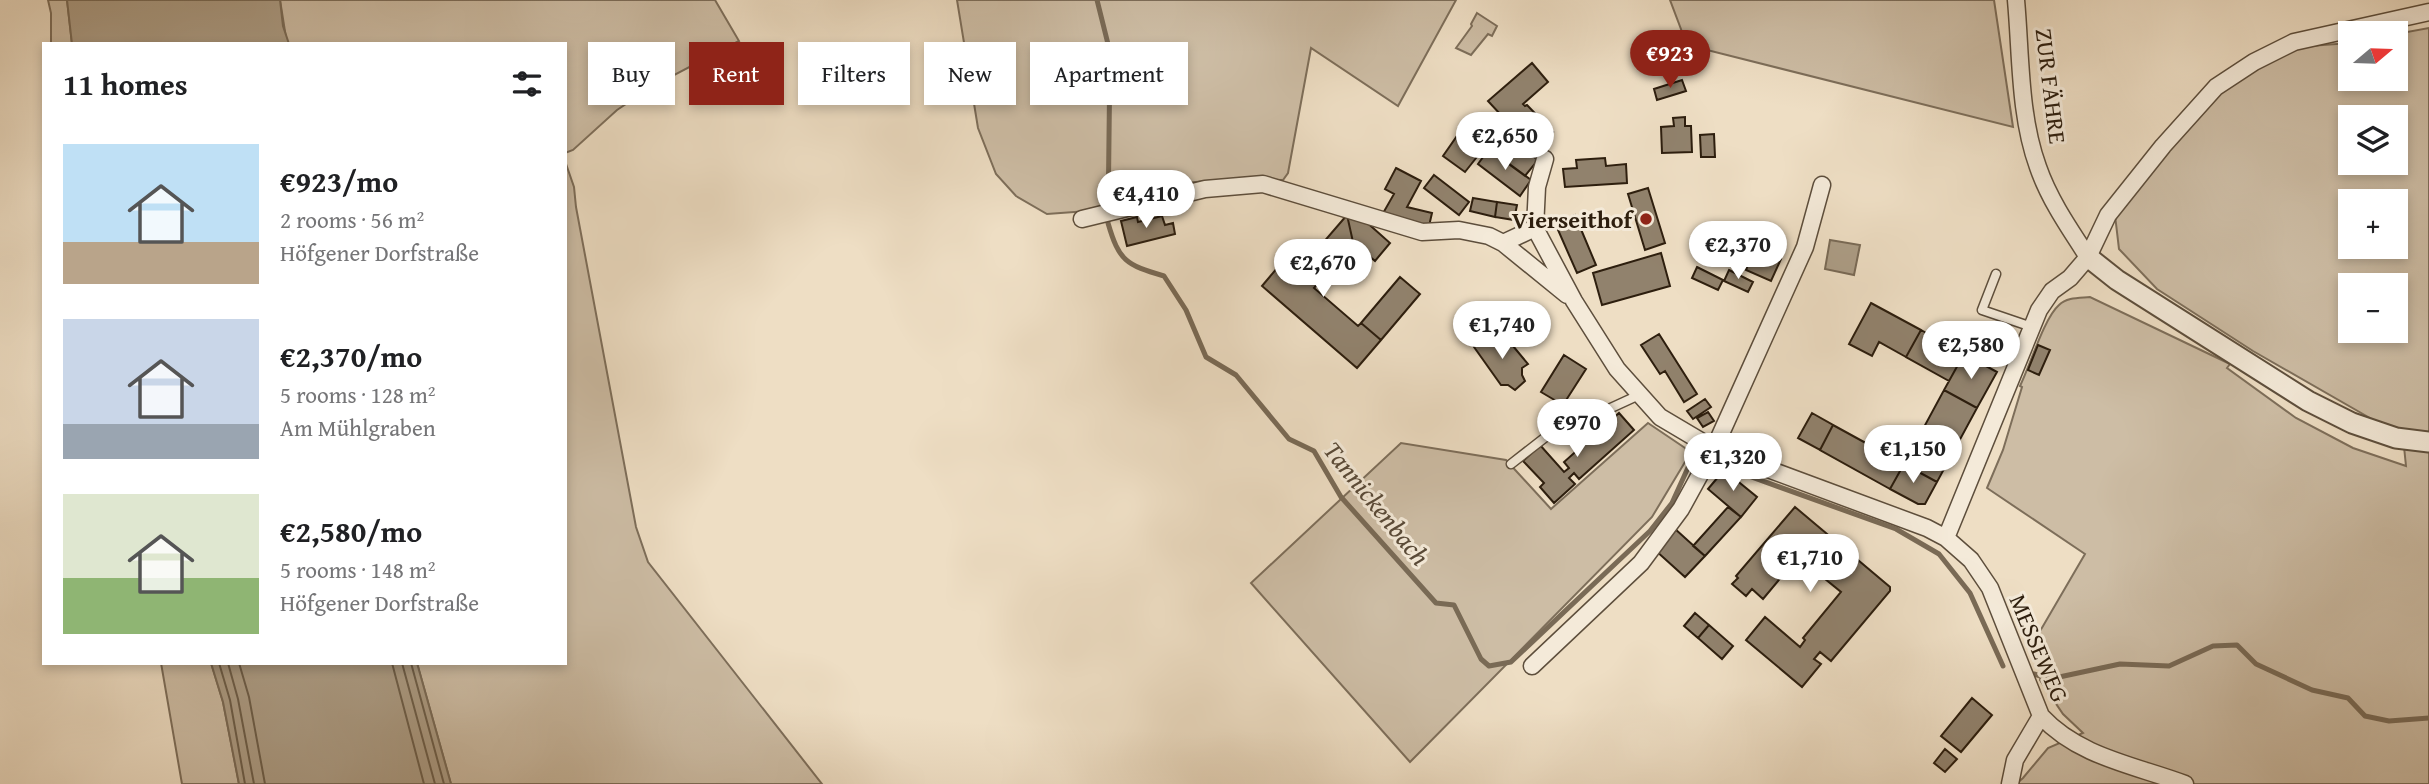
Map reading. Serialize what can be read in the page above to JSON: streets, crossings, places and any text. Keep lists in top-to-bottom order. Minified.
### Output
{"streets":{"street":["ZUR FÄHRE","MESSEWEG"]},"water":["Tannickenbach"],"places":["Vierseithof"],"north":"right","page":{"map_buttons":["+","−"],"price":["€923","€2,650","€4,410","€2,370","€2,670","€1,740","€2,580","€970","€1,150","€1,320","€1,710"],"chip":["Buy","Rent","Filters","New","Apartment"],"heading":"11 homes","list":[{"name":"€923/mo","note":"2 rooms · 56 m² · Höfgener Dorfstraße"},{"name":"€2,370/mo","note":"5 rooms · 128 m² · Am Mühlgraben"},{"name":"€2,580/mo","note":"5 rooms · 148 m² · Höfgener Dorfstraße"}]}}
